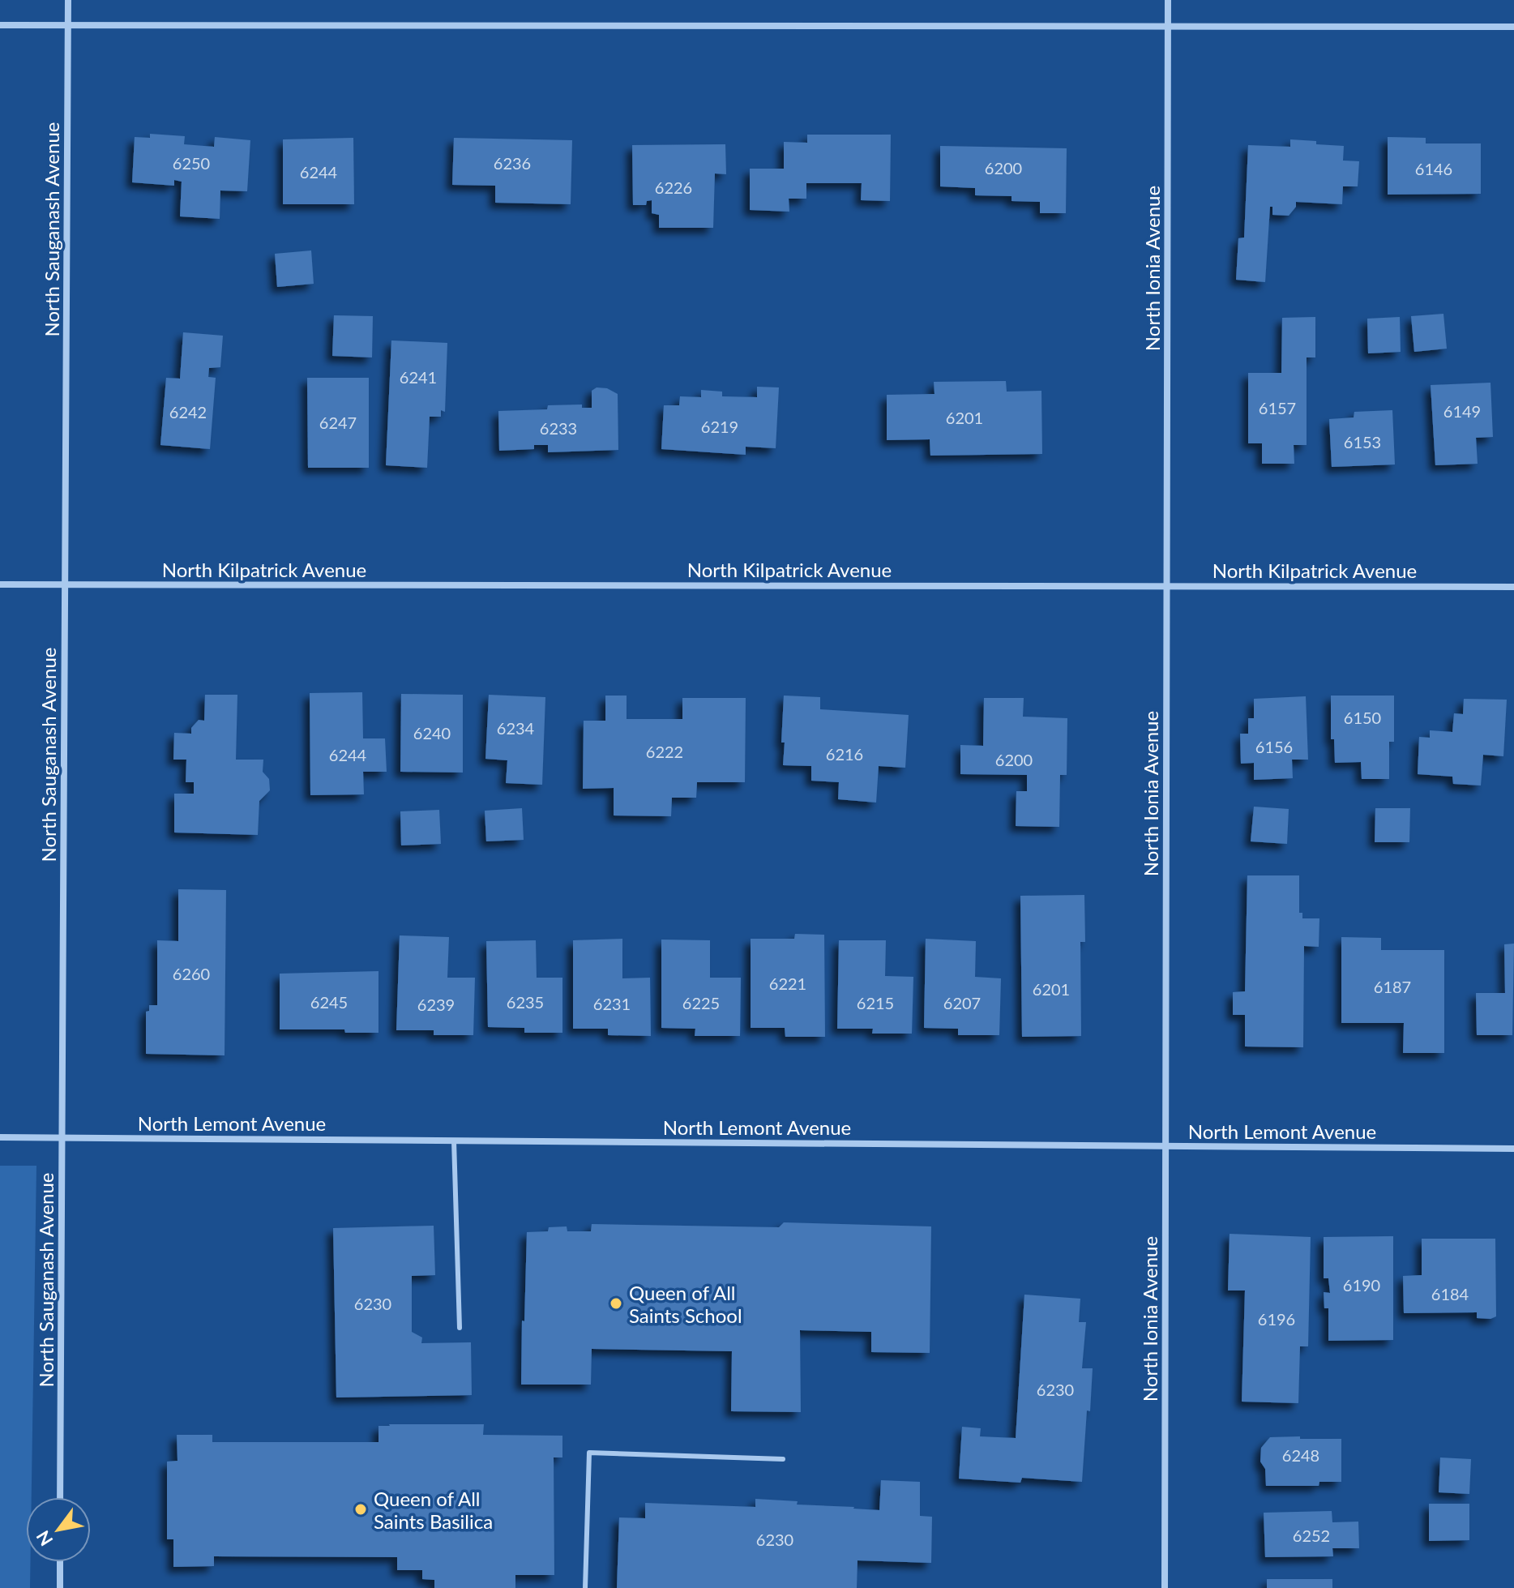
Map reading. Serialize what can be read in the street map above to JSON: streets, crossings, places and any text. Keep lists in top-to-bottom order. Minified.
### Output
{"streets":{"street":["North Sauganash Avenue","North Ionia Avenue","North Kilpatrick Avenue","North Lemont Avenue"]},"crossings":[["North Sauganash Avenue","North Kilpatrick Avenue"],["North Sauganash Avenue","North Lemont Avenue"],["North Ionia Avenue","North Kilpatrick Avenue"],["North Ionia Avenue","North Lemont Avenue"]],"places":["Queen of All Saints School","Queen of All Saints Basilica"],"house_numbers":["6250","6236","6200","6146","6244","6226","6241","6157","6149","6242","6201","6247","6219","6233","6153","6150","6234","6240","6156","6222","6216","6244","6200","6260","6221","6187","6201","6245","6235","6225","6215","6207","6231","6239","6190","6184","6230","6196","6230","6248","6252","6230"],"north":"bottom left"}
